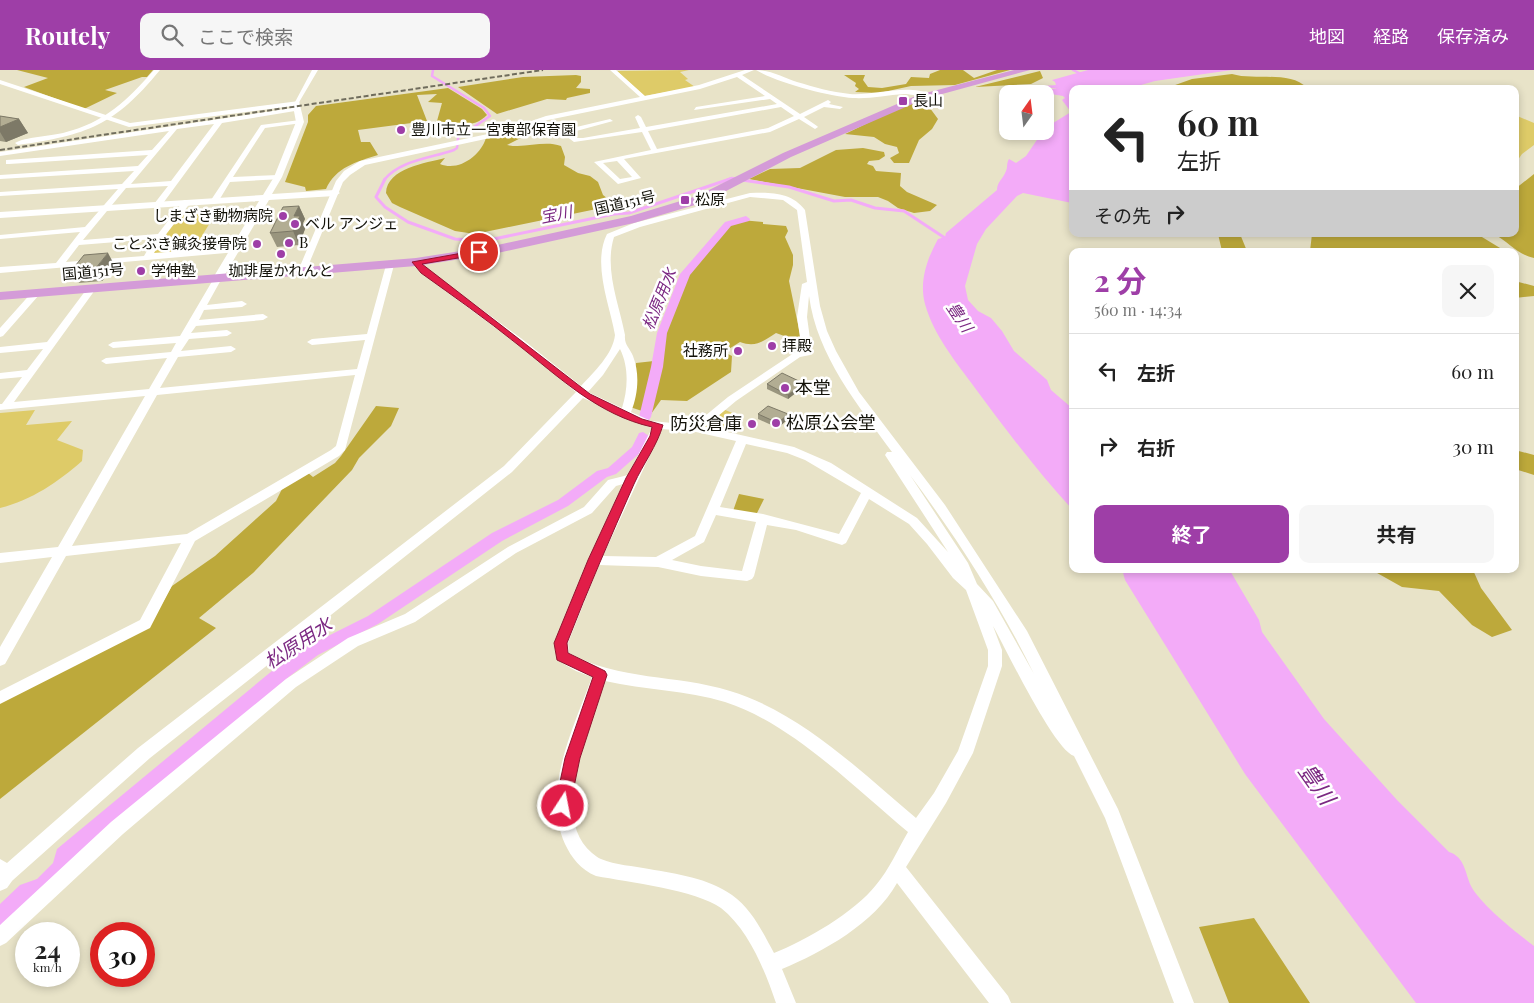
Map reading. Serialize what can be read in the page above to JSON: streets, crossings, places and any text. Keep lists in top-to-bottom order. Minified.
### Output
{"streets":{"highway":["国道151号"]},"water":["宝川","松原用水","豊川"],"places":{"transit":["長山","松原"],"other":["豊川市立一宮東部保育園","しまざき動物病院","ベル アンジェ","B","ことぶき鍼灸接骨院","珈琲屋かれんと","学伸塾","拝殿","社務所","本堂","松原公会堂","防災倉庫"]},"north":"top","page":{"header":"Routely","search":"ここで検索","nav":["地図","経路","保存済み"],"turn":["60 m","左折"],"then":"その先","heading":["2 分","560 m · 14:34"],"list":[{"name":"左折","value":"60 m"},{"name":"右折","value":"30 m"}],"buttons":["終了","共有"],"speed":"24 km/h","limit":"30"}}
